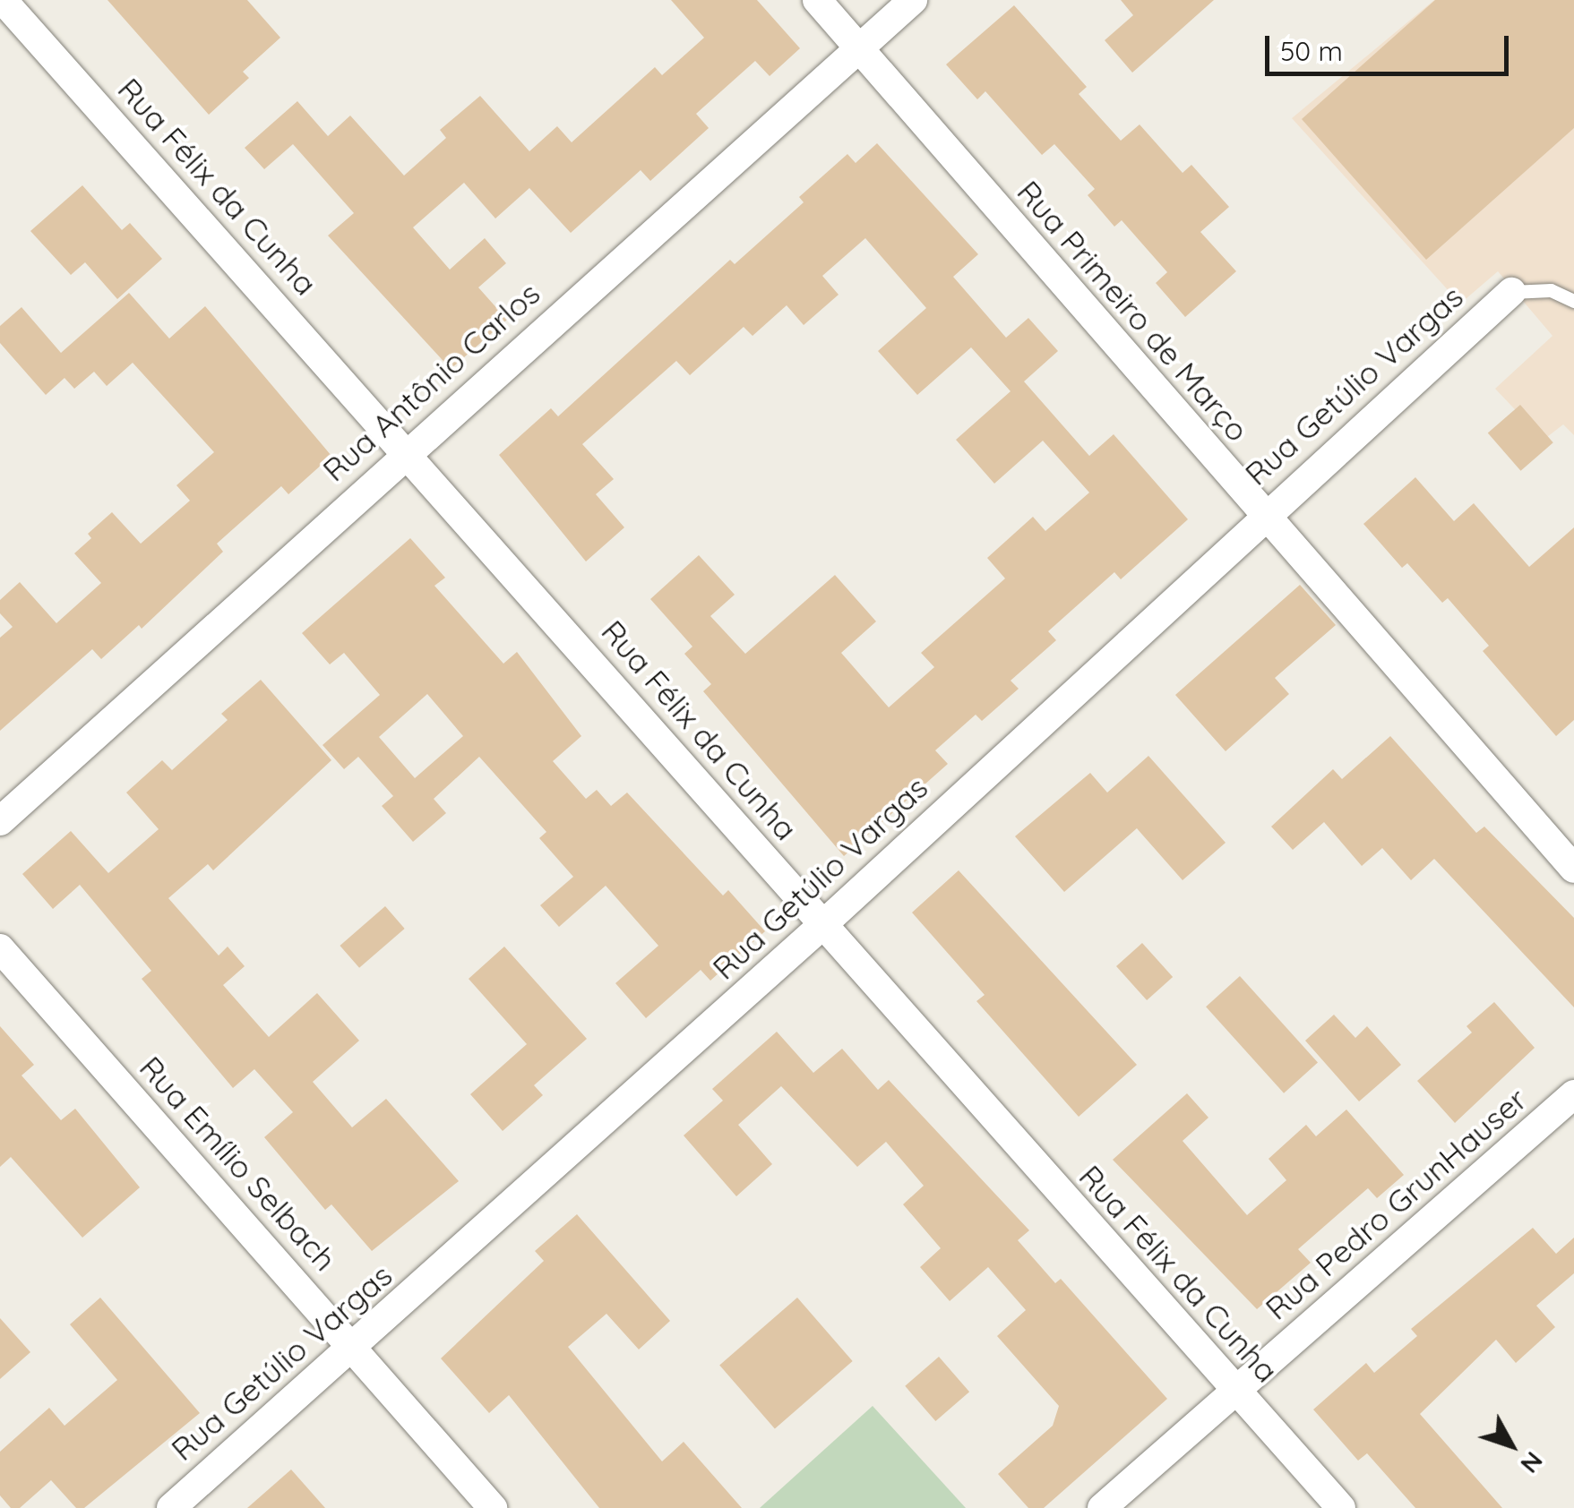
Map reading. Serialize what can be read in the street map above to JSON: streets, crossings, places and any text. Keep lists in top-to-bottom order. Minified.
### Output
{"streets":{"street":["Rua Félix da Cunha","Rua Primeiro de Março","Rua Antônio Carlos","Rua Getúlio Vargas","Rua Emílio Selbach","Rua Pedro GrunHauser"]},"crossings":[["Rua Félix da Cunha","Rua Antônio Carlos"],["Rua Félix da Cunha","Rua Getúlio Vargas"],["Rua Félix da Cunha","Rua Pedro GrunHauser"],["Rua Primeiro de Março","Rua Antônio Carlos"],["Rua Primeiro de Março","Rua Getúlio Vargas"],["Rua Getúlio Vargas","Rua Emílio Selbach"]],"scale_bar":"50 m","north":"bottom right"}
